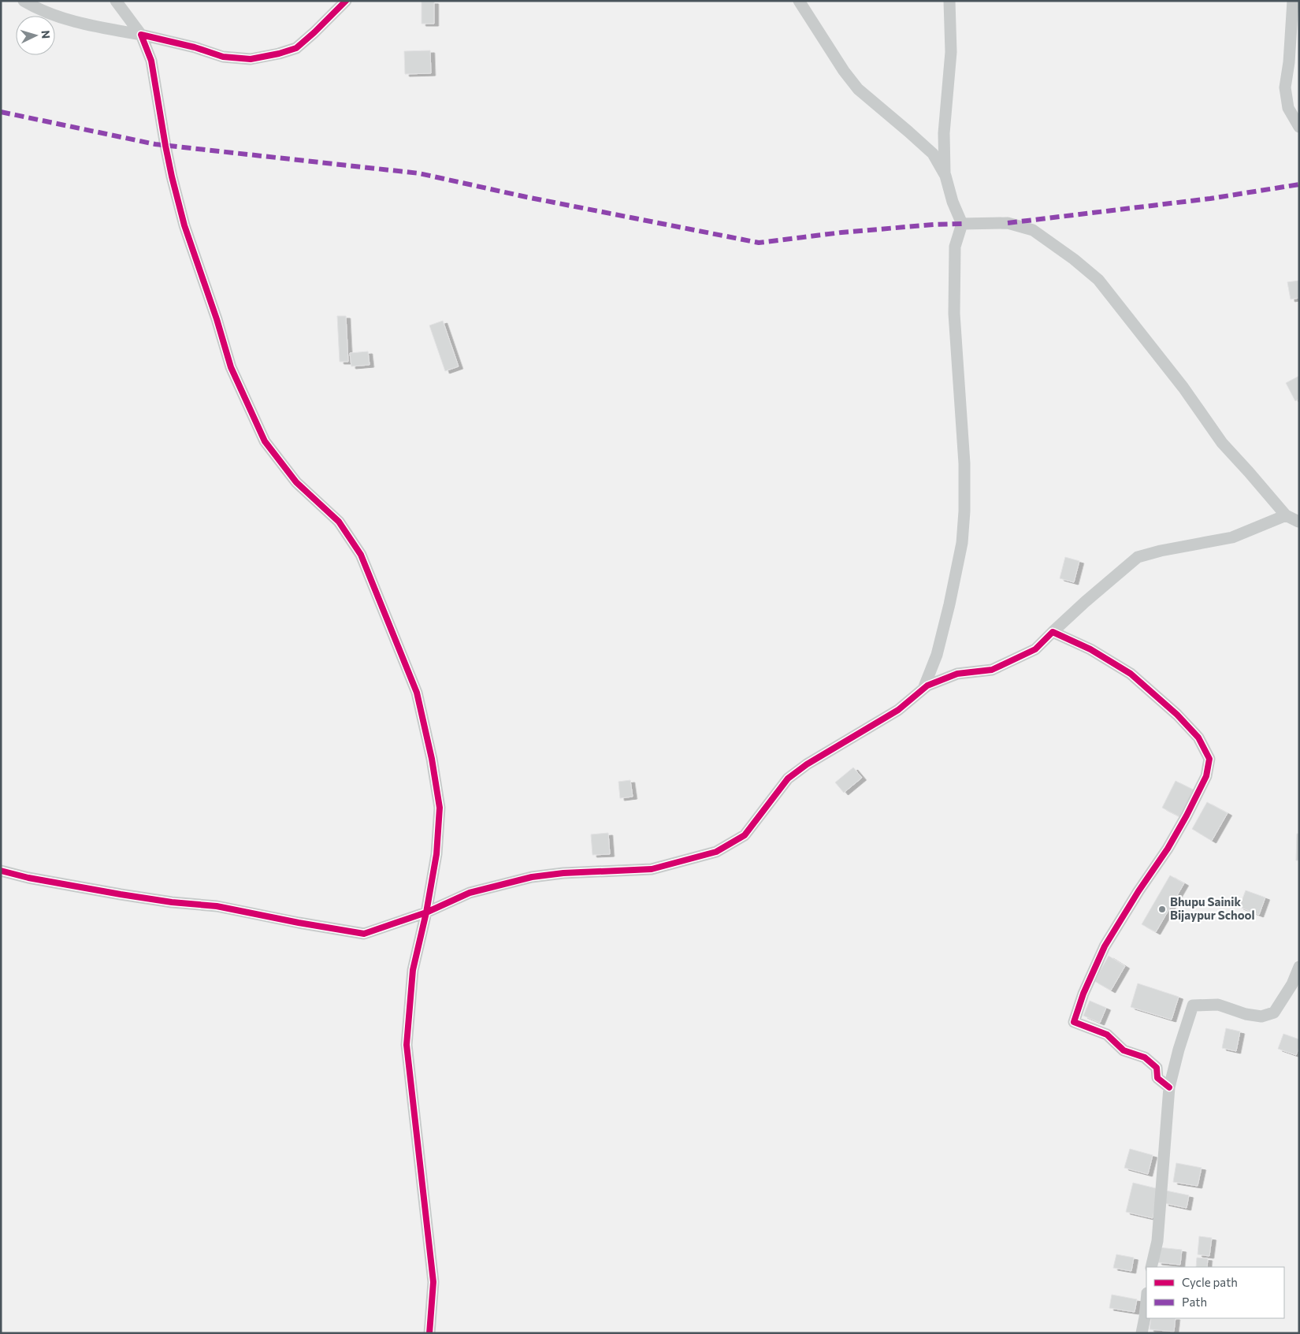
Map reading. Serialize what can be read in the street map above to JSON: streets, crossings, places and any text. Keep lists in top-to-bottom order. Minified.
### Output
{"places":["Bhupu Sainik Bijaypur School"],"legend":["Cycle path","Path"],"north":"right"}
